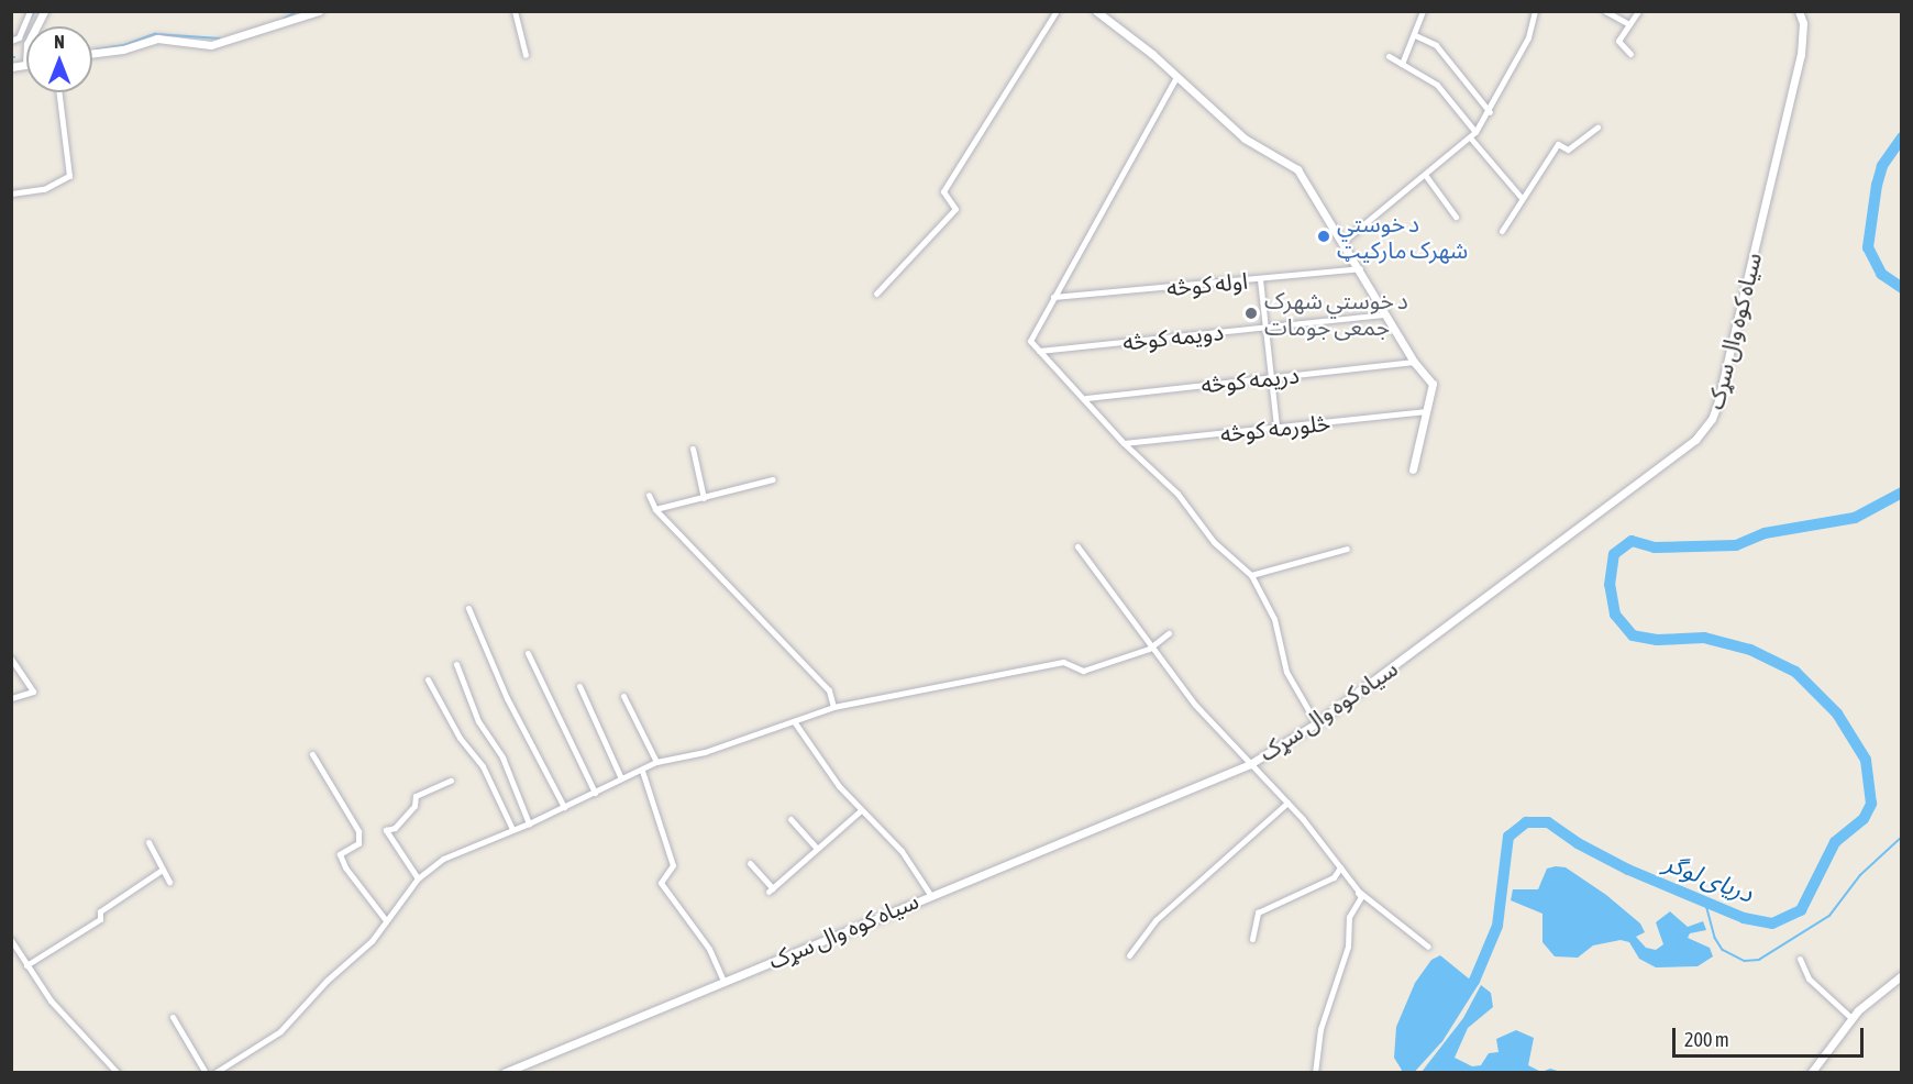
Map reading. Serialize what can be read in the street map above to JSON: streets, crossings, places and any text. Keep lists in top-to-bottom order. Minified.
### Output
{"streets":{"street":["اوله کوڅه","سیاه کوه وال سړک","دویمه کوڅه","دریمه کوڅه","څلورمه کوڅه"]},"water":["دریای لوگر"],"places":["د خوستي شهرک مارکیټ","د خوستي شهرک جمعی جومات"],"scale_bar":"200 m","north":"top"}
